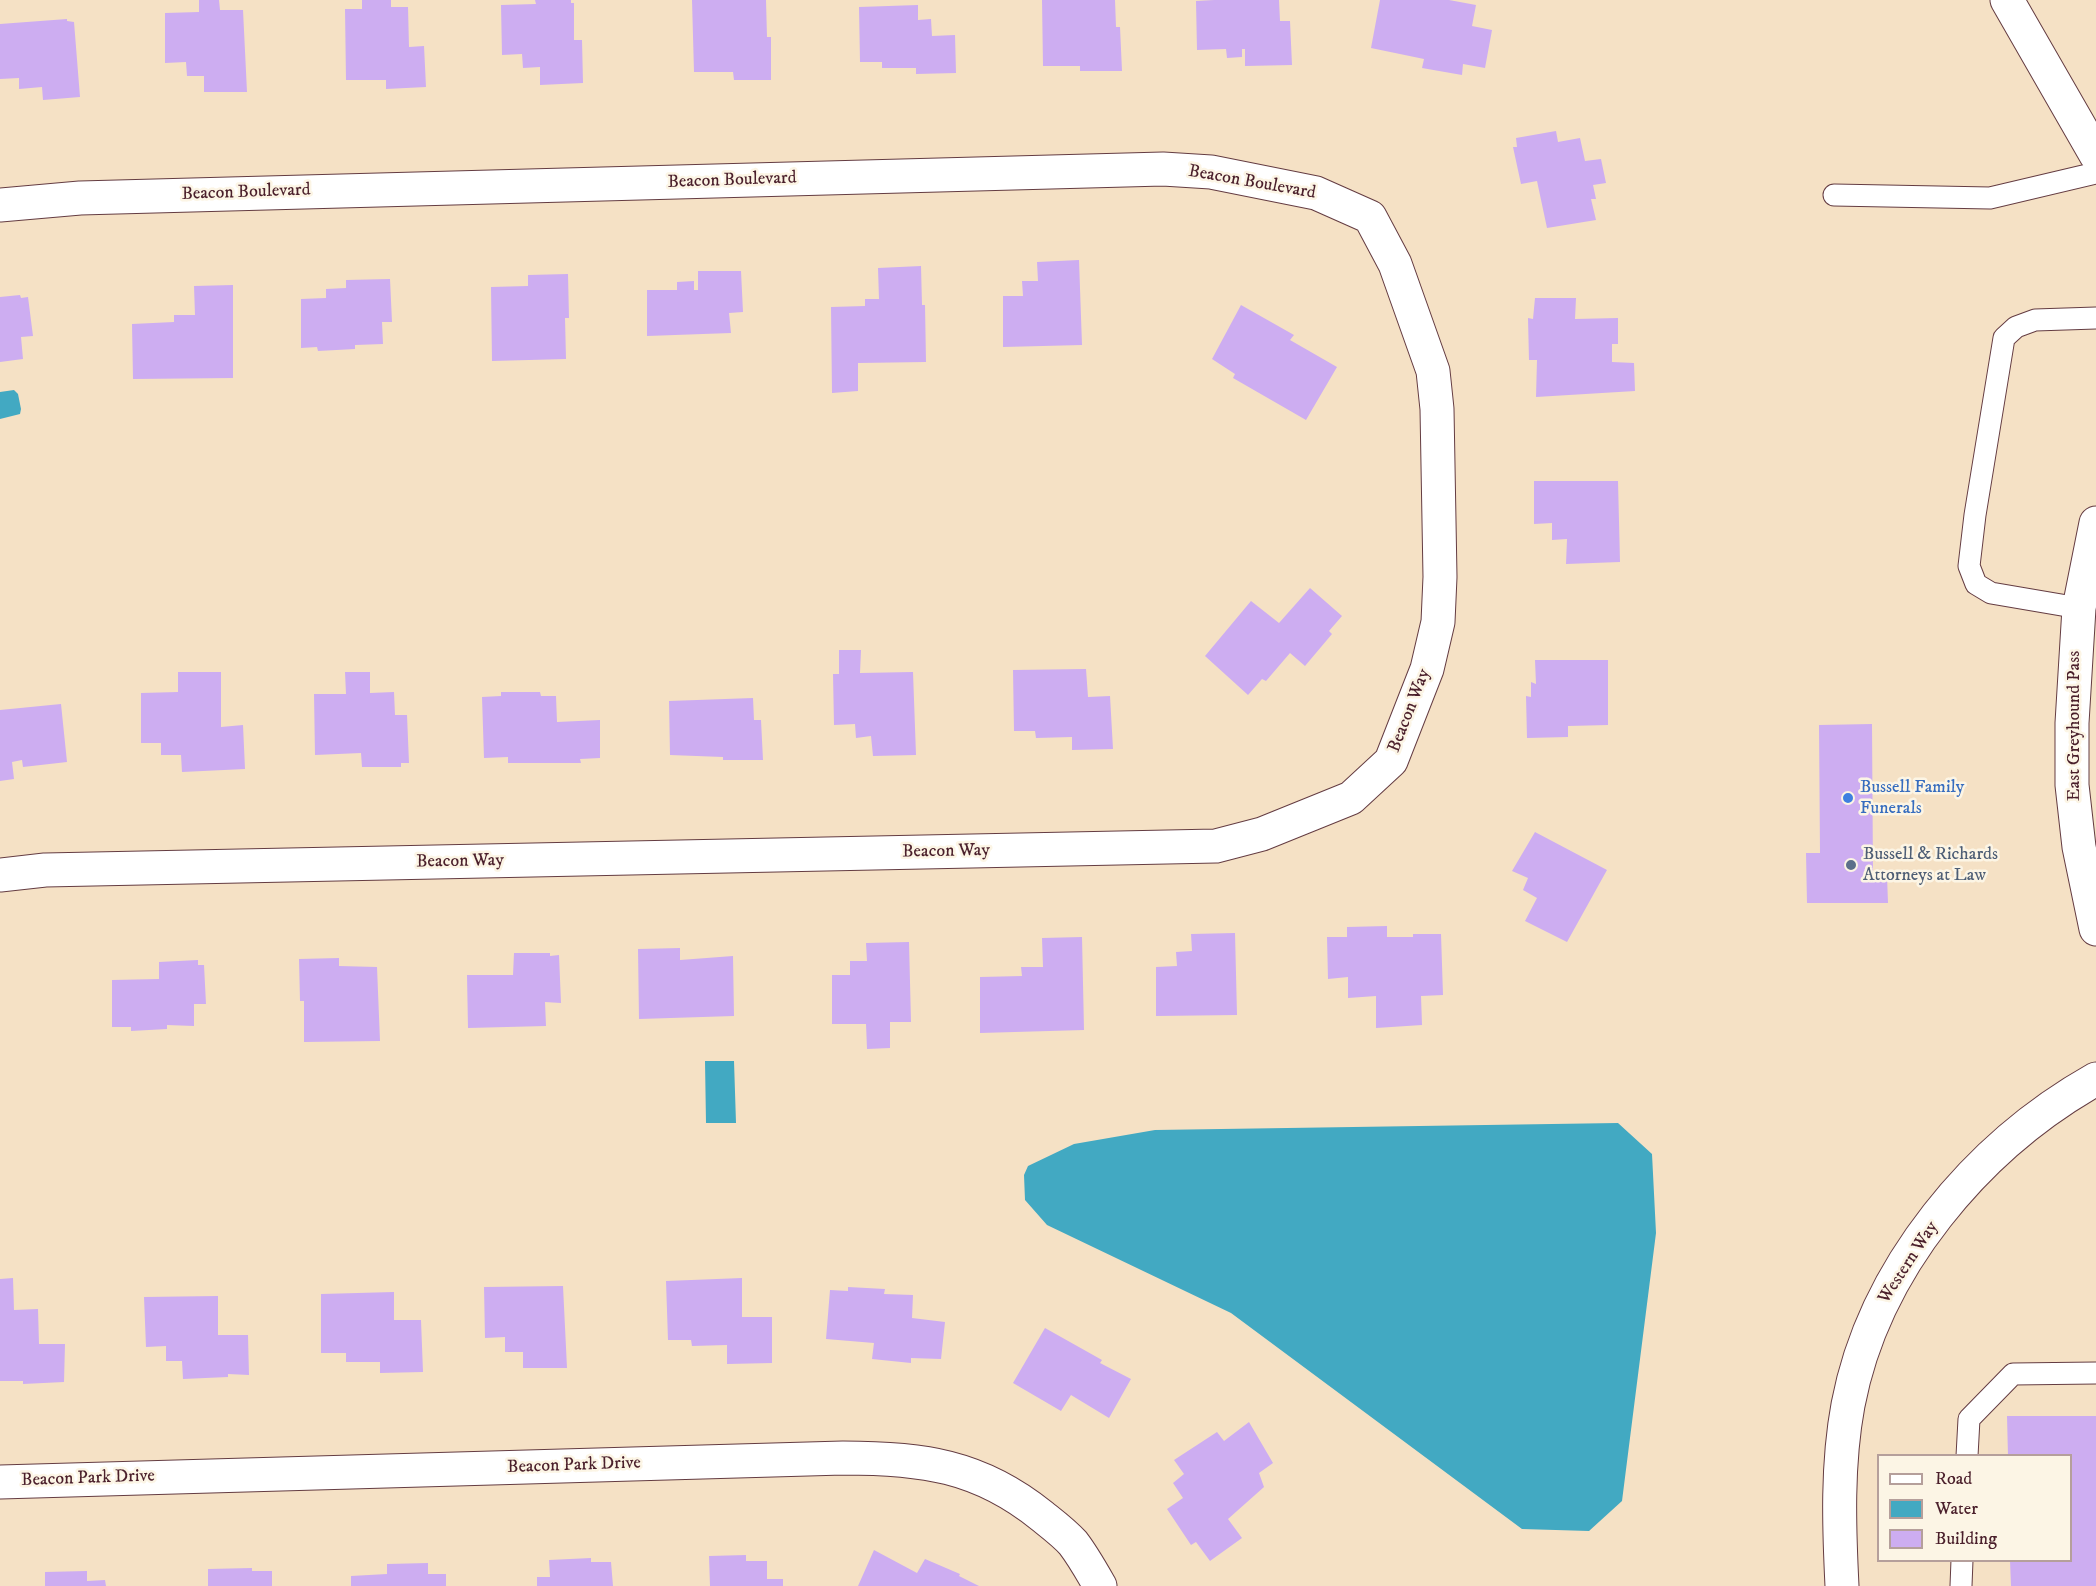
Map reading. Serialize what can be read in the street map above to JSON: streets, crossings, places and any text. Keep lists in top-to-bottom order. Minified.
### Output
{"streets":{"street":["Beacon Boulevard","Beacon Way","East Greyhound Pass","Western Way","Beacon Park Drive"]},"crossings":[["Beacon Boulevard","Beacon Way"]],"places":["Bussell Family Funerals","Bussell & Richards Attorneys at Law"],"legend":["Road","Water","Building"]}
